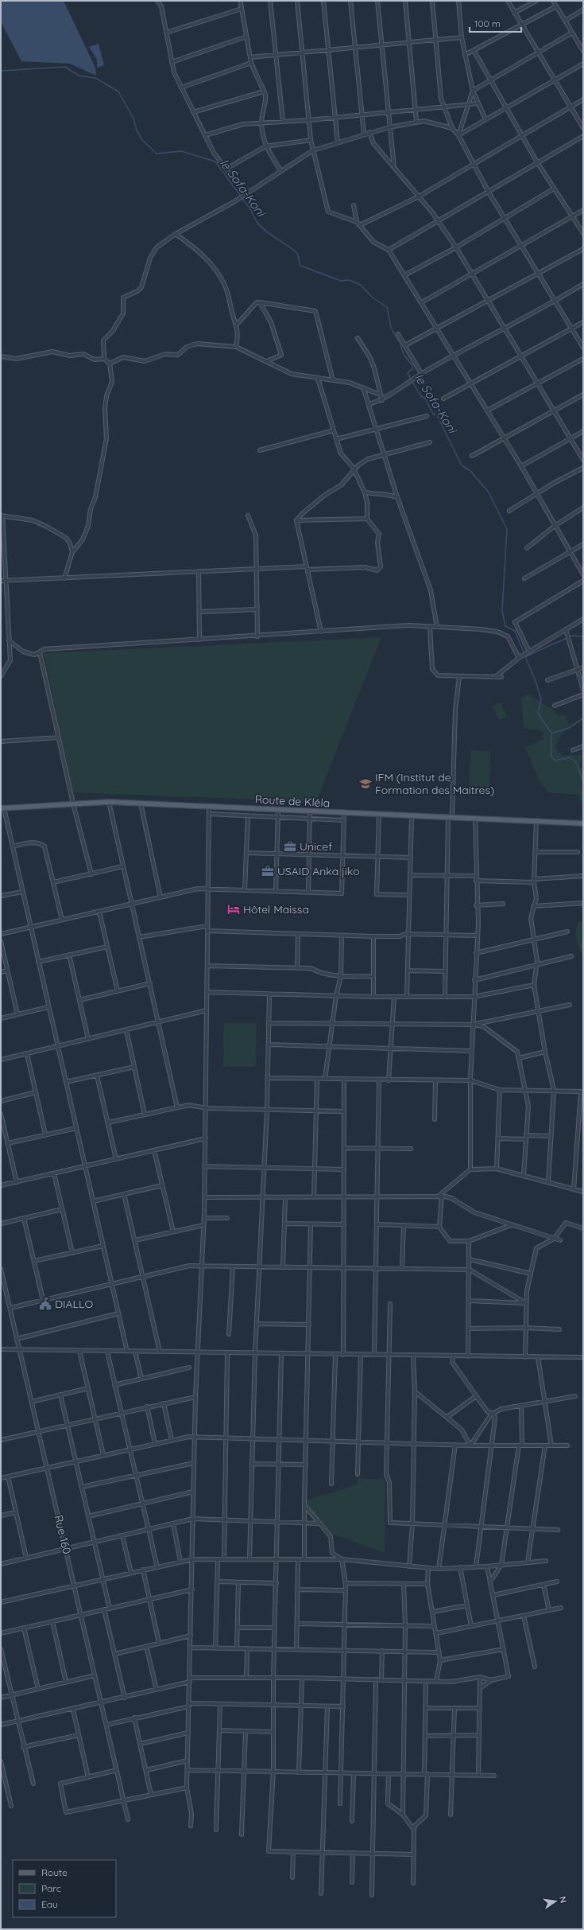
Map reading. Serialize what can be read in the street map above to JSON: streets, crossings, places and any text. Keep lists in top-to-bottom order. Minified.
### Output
{"streets":{"main road":["Route de Kléla"],"street":["Rue 160"]},"water":["le Sofa-Koni"],"places":{"school or university":["IFM (Institut de Formation des Maitres)"],"office":["Unicef","USAID Anka jiko"],"hotel":["Hôtel Maissa"],"public building":["DIALLO"]},"legend":["Route","Parc","Eau"],"scale_bar":"100 m","north":"right"}
